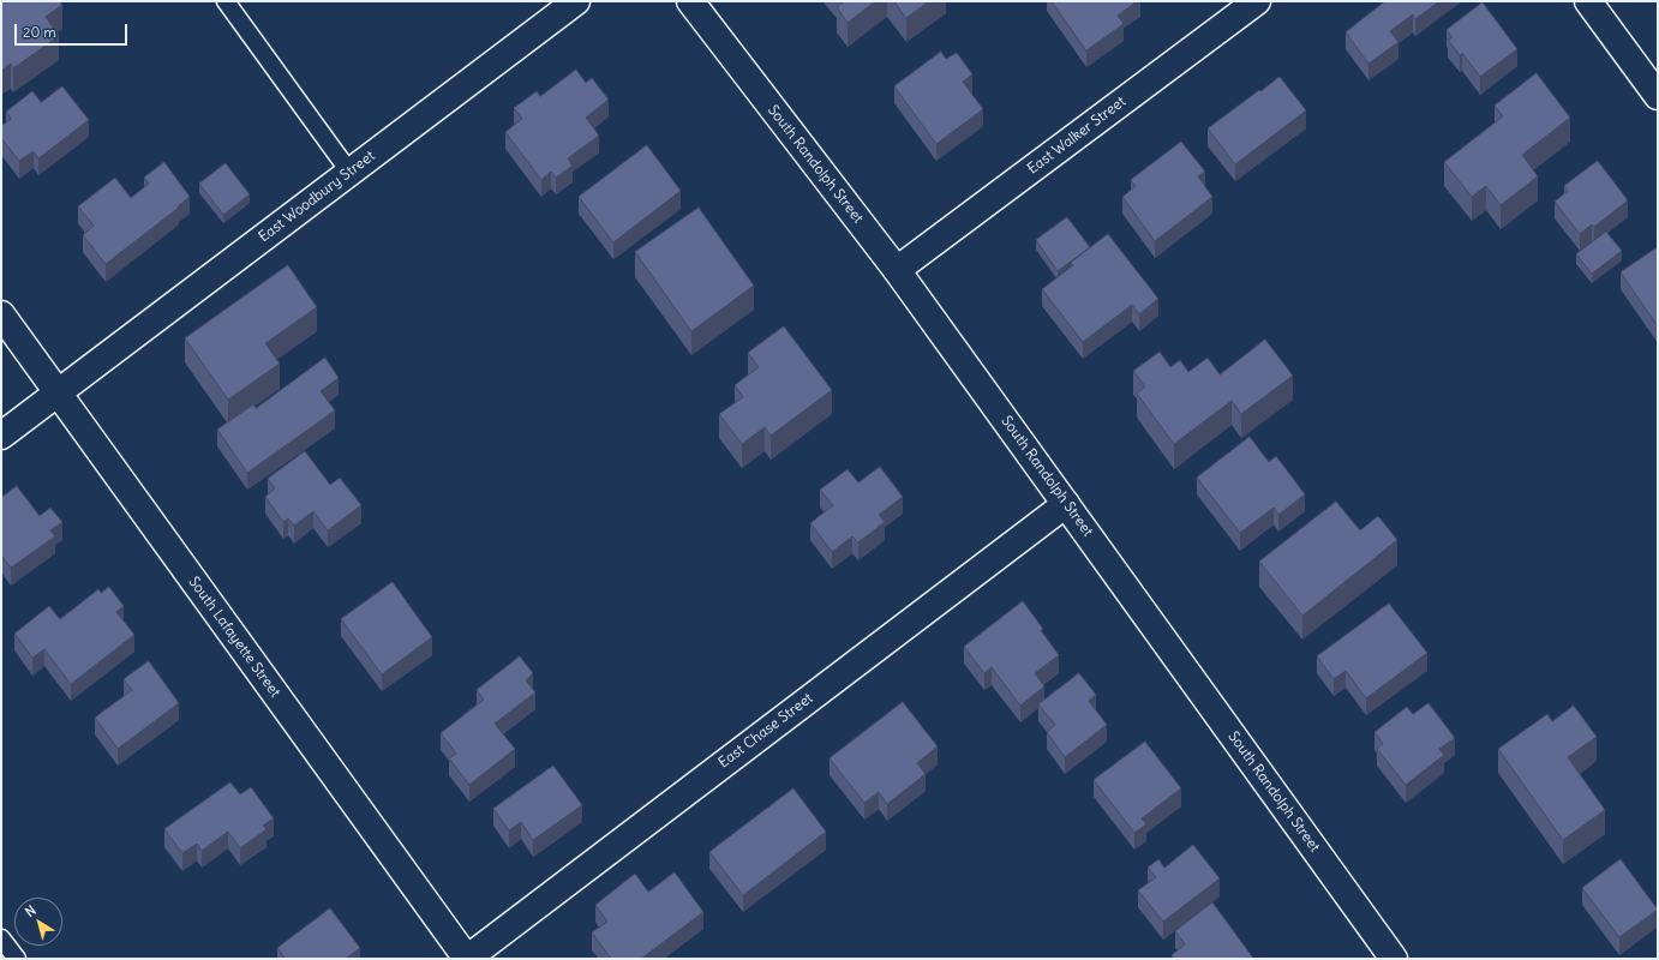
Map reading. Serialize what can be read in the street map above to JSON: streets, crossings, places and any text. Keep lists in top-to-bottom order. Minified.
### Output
{"streets":{"street":["East Walker Street","South Randolph Street","East Woodbury Street","South Lafayette Street","East Chase Street"]},"crossings":[["East Walker Street","South Randolph Street"],["South Randolph Street","East Chase Street"],["East Woodbury Street","South Lafayette Street"],["South Lafayette Street","East Chase Street"]],"scale_bar":"20 m","north":"top left"}
